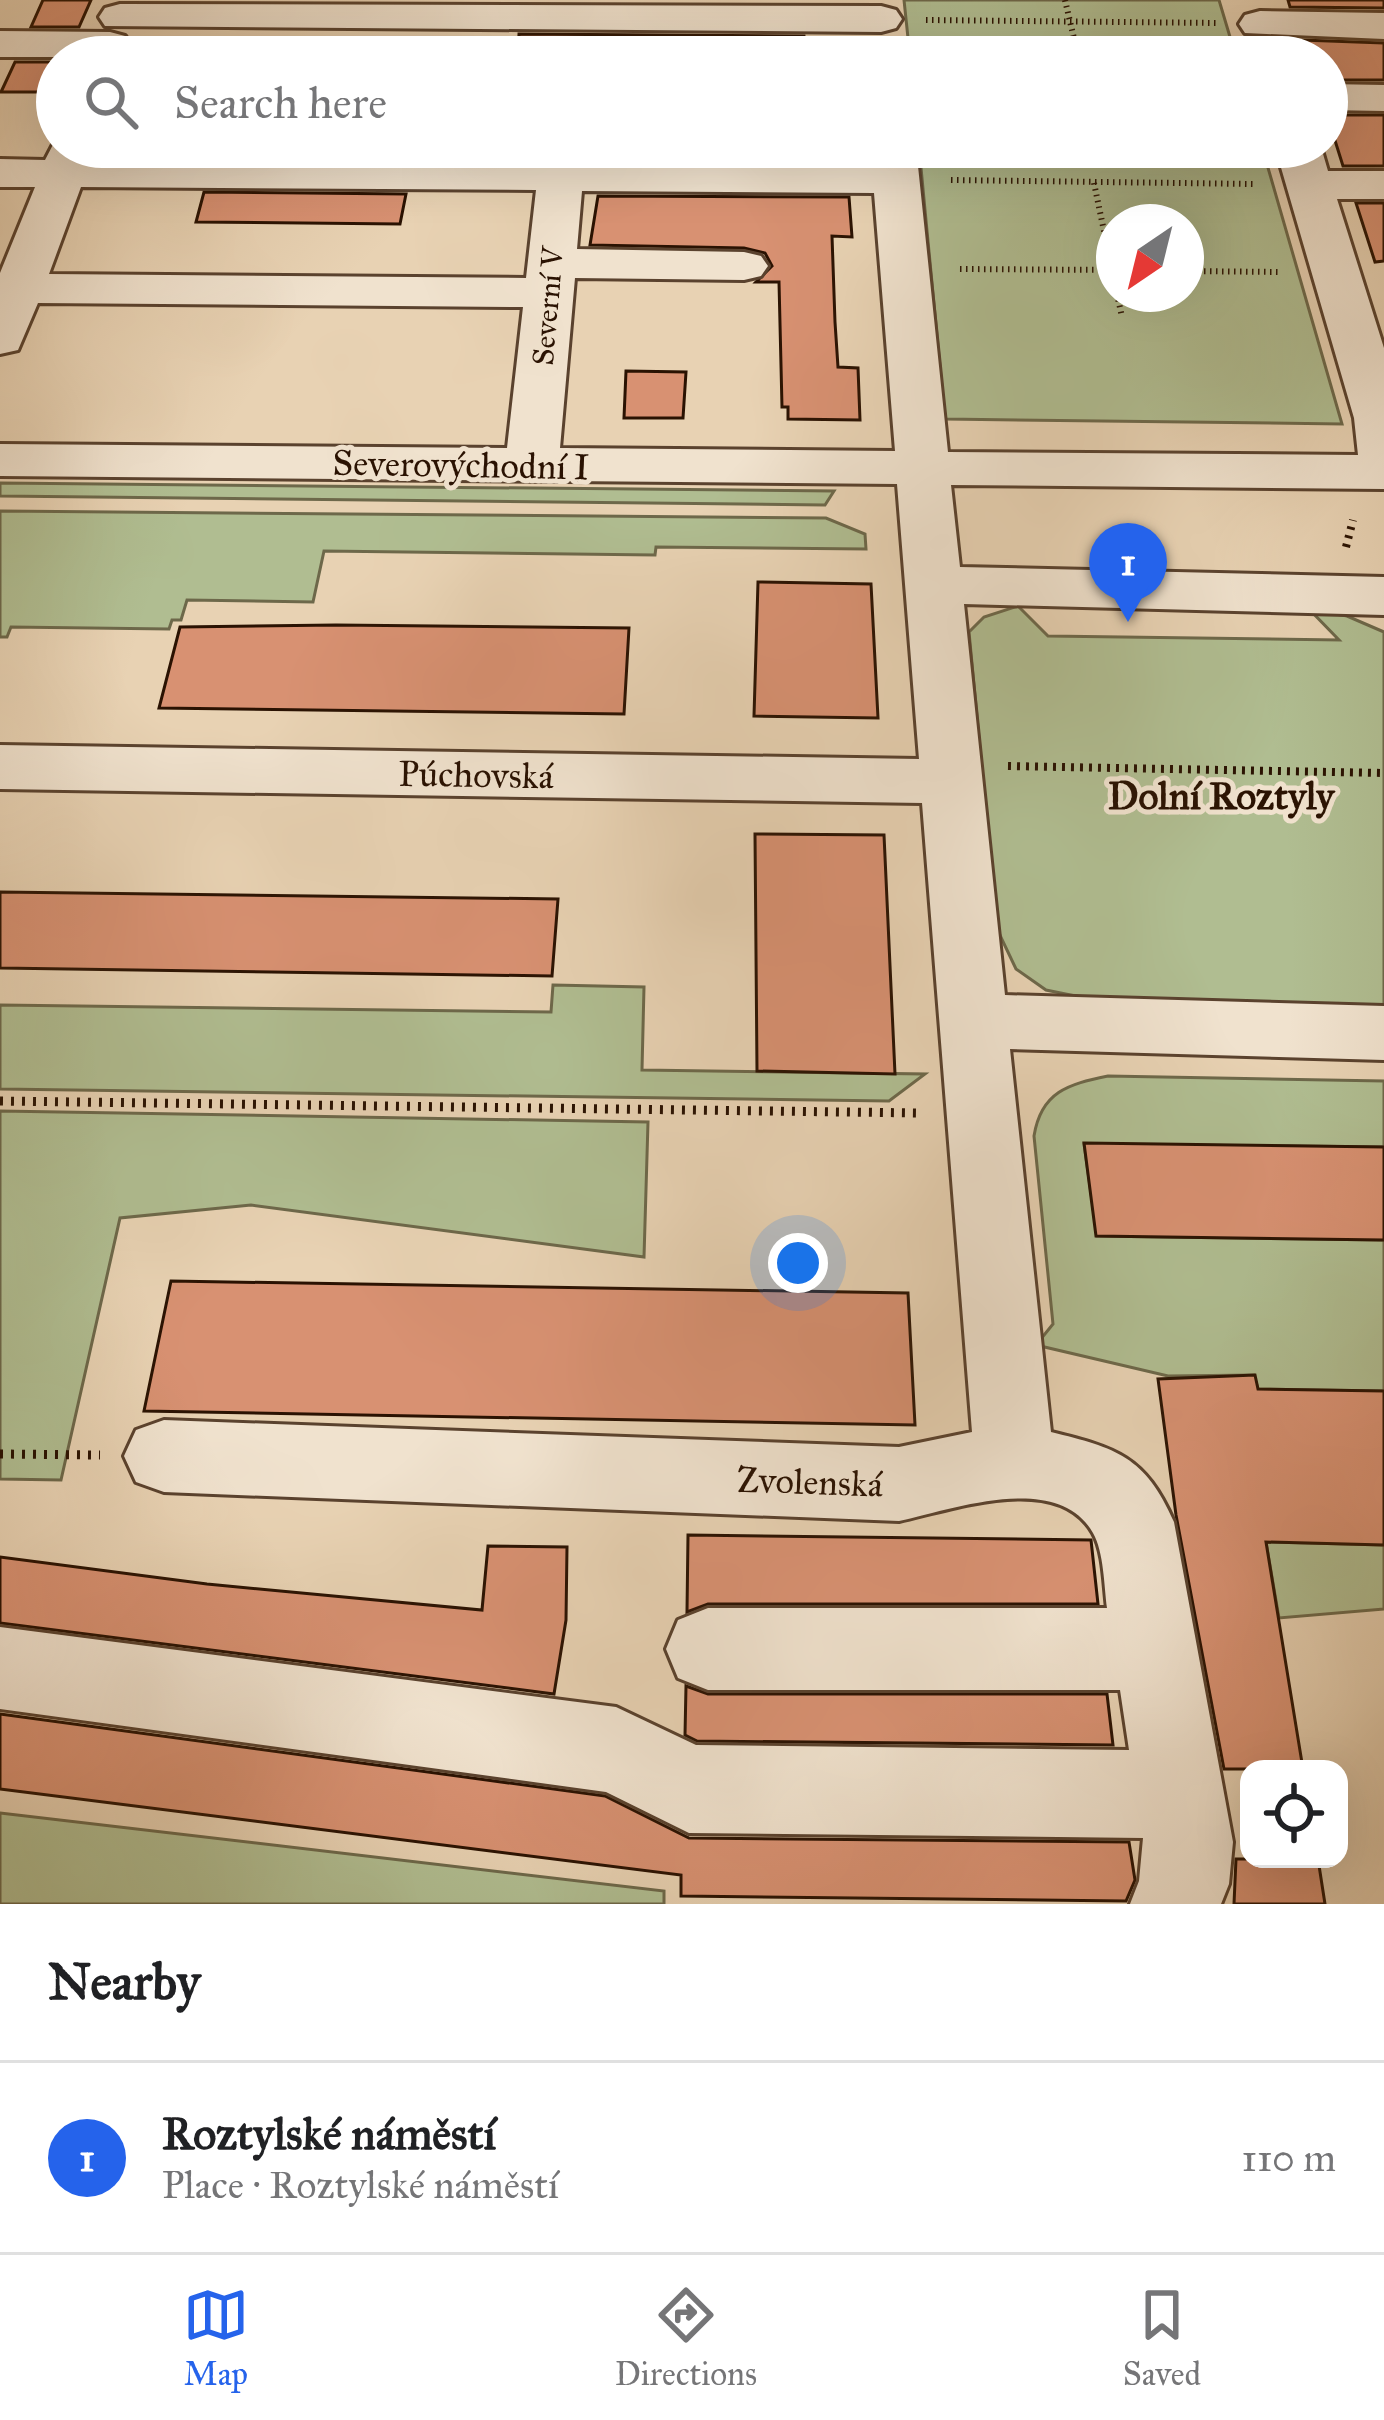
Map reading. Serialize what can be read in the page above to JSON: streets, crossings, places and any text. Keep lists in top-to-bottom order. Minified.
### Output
{"streets":{"street":["Severní V","Severovýchodní I","Púchovská","Zvolenská"]},"crossings":[["Severní V","Severovýchodní I"]],"districts":["Dolní Roztyly"],"north":"bottom left","page":{"search":"Search here","pins":"1","heading":"Nearby","list":[{"mark":"1","name":"Roztylské náměstí","note":"Place · Roztylské náměstí","value":"110 m"}],"nav":["Map","Directions","Saved"]}}
